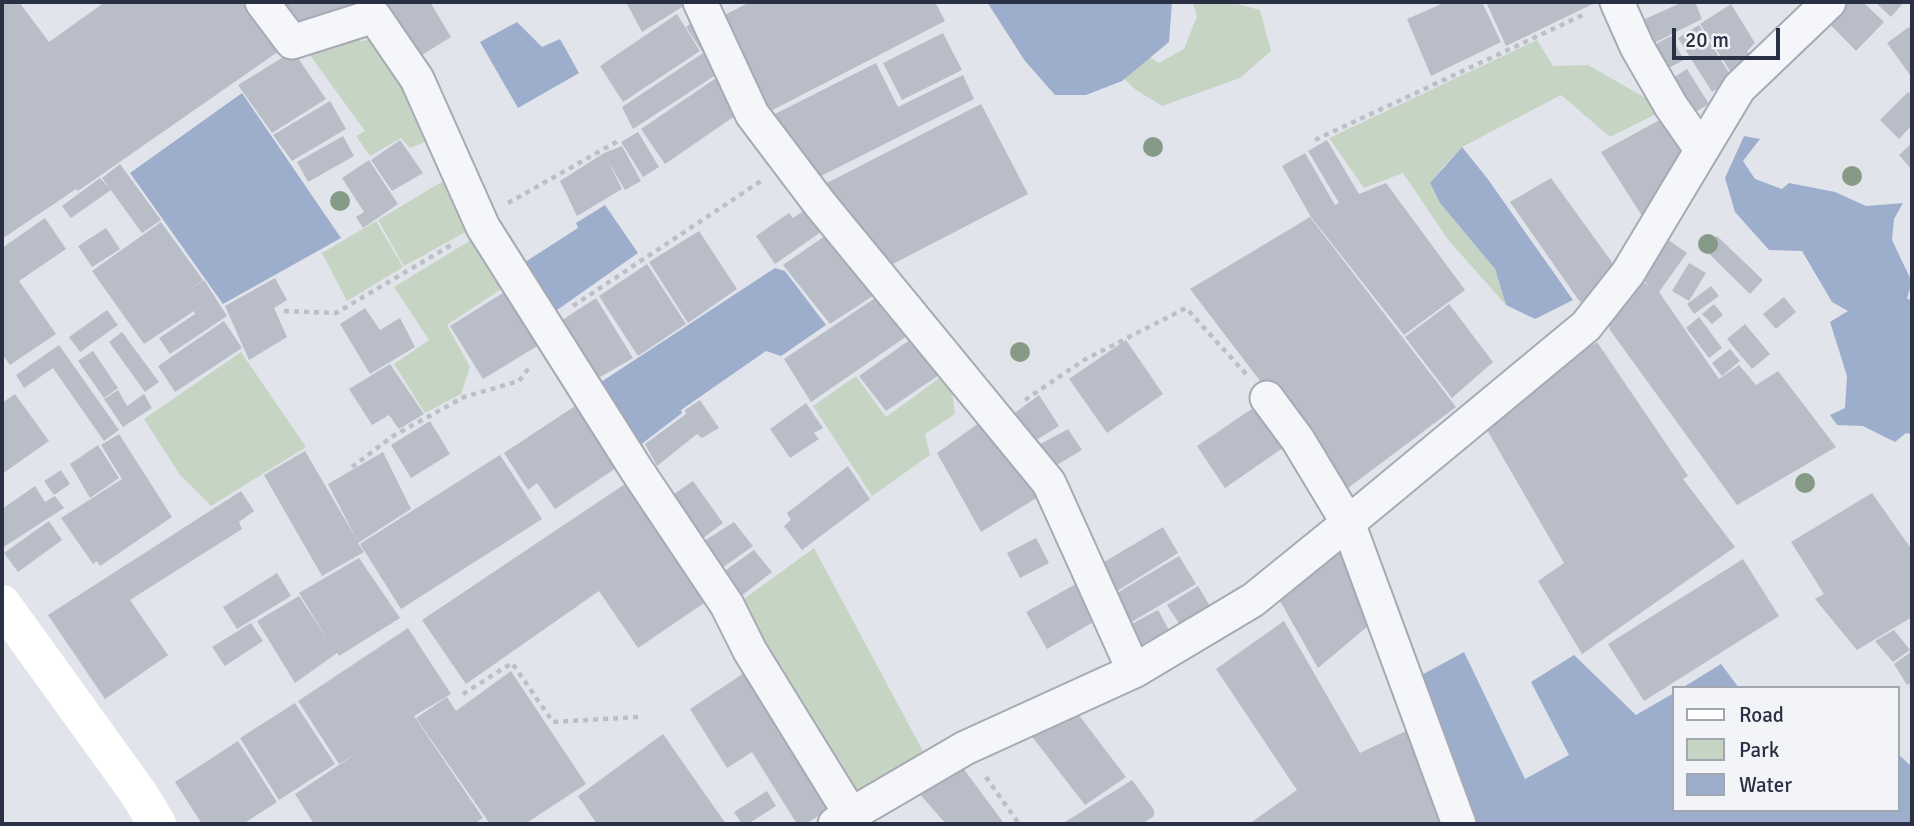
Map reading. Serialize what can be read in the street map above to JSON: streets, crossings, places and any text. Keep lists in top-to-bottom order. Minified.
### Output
{"legend":["Road","Park","Water"],"scale_bar":"20 m"}
